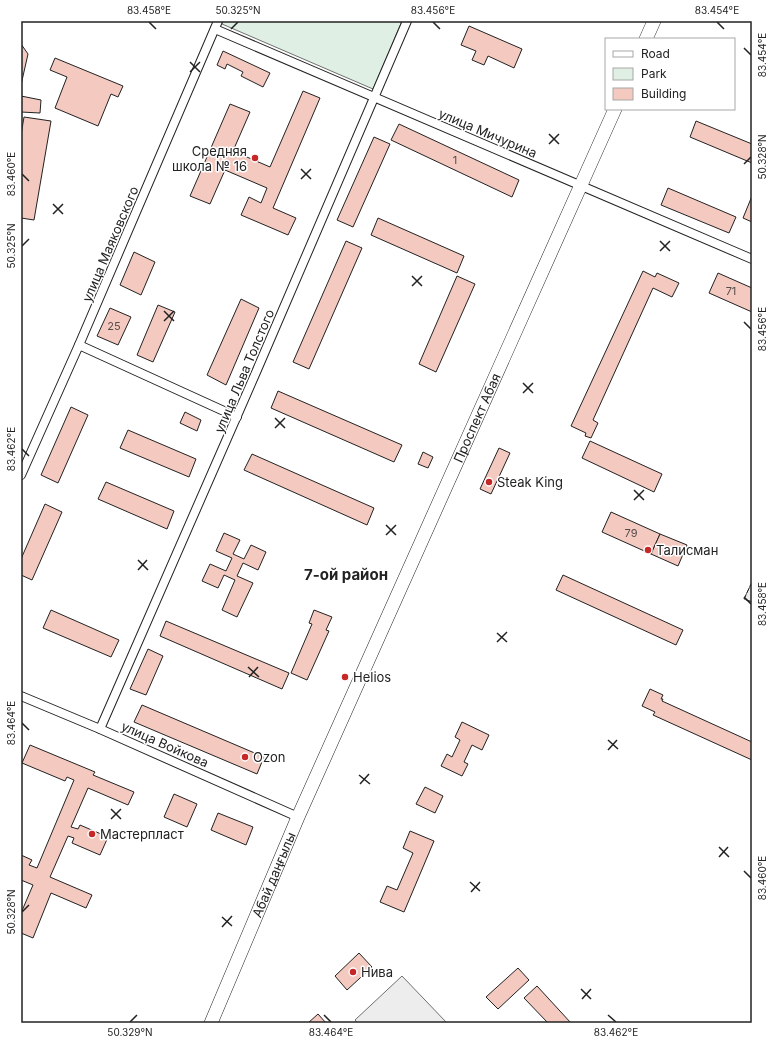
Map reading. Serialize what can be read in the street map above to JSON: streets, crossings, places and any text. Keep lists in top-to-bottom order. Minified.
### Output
{"streets":{"main road":["Проспект Абая","Абай даңғылы"],"street":["улица Мичурина","улица Маяковского","улица Льва Толстого","улица Войкова"]},"crossings":[["улица Мичурина","улица Маяковского"],["улица Мичурина","улица Льва Толстого"],["улица Мичурина","Проспект Абая"],["улица Льва Толстого","улица Войкова"],["Проспект Абая","Абай даңғылы"],["улица Войкова","Абай даңғылы"]],"districts":["7-ой район"],"places":["Средняя школа № 16","Steak King","Талисман","Helios","Ozon","Мастерпласт","Нива"],"house_numbers":["1","71","25","79"],"legend":["Road","Park","Building"],"coordinates":["83.458°E","50.325°N","83.456°E","83.454°E","50.328°N","83.460°E","83.462°E","83.464°E","50.329°N"]}
